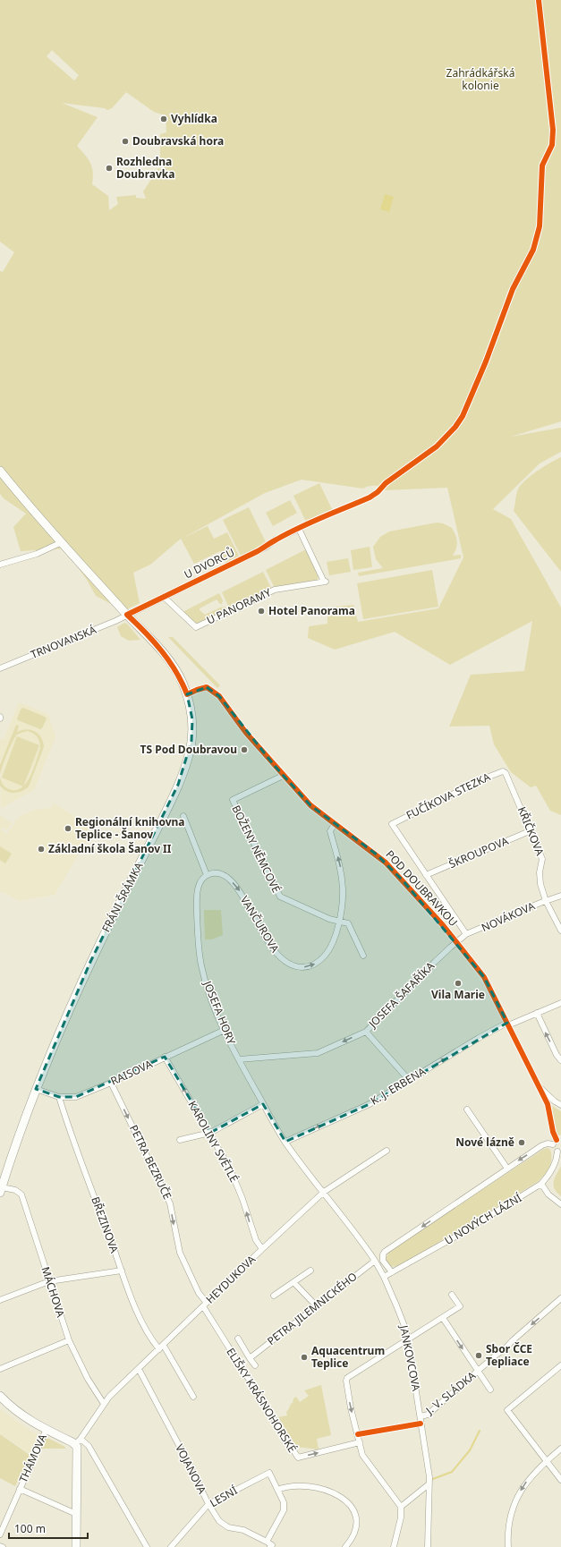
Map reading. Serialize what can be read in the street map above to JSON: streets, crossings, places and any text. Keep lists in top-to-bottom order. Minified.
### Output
{"streets":{"street":["U DVORCŮ","U PANORAMY","TRNOVANSKÁ","FUČÍKOVA STEZKA","KŘIČKOVA","BOŽENY NĚMCOVÉ","ŠKROUPOVA","POD DOUBRAVKOU","FRÁNI ŠRÁMKA","NOVÁKOVA","VANČUROVA","JOSEFA ŠAFAŘÍKA","JOSEFA HORY","RAISOVA","K. J. ERBENA","KAROLINY SVĚTLÉ","PETRA BEZRUČE","U NOVÝCH LÁZNÍ","BŘEZINOVA","HEYDUKOVA","MÁCHOVA","PETRA JILEMNICKÉHO","JANKOVCOVA","J. V. SLÁDKA","ELIŠKY KRÁSNOHORSKÉ","THÁMOVA","VOJANOVA","LESNÍ"]},"crossings":[["U DVORCŮ","U PANORAMY"],["U DVORCŮ","TRNOVANSKÁ"],["U DVORCŮ","FRÁNI ŠRÁMKA"],["TRNOVANSKÁ","FRÁNI ŠRÁMKA"],["FUČÍKOVA STEZKA","KŘIČKOVA"],["FUČÍKOVA STEZKA","ŠKROUPOVA"],["KŘIČKOVA","ŠKROUPOVA"],["KŘIČKOVA","NOVÁKOVA"],["BOŽENY NĚMCOVÉ","POD DOUBRAVKOU"],["BOŽENY NĚMCOVÉ","VANČUROVA"],["POD DOUBRAVKOU","FRÁNI ŠRÁMKA"],["POD DOUBRAVKOU","NOVÁKOVA"],["POD DOUBRAVKOU","VANČUROVA"],["POD DOUBRAVKOU","JOSEFA ŠAFAŘÍKA"],["POD DOUBRAVKOU","K. J. ERBENA"],["POD DOUBRAVKOU","U NOVÝCH LÁZNÍ"],["FRÁNI ŠRÁMKA","RAISOVA"],["FRÁNI ŠRÁMKA","MÁCHOVA"],["NOVÁKOVA","JOSEFA ŠAFAŘÍKA"],["VANČUROVA","JOSEFA HORY"],["JOSEFA ŠAFAŘÍKA","JOSEFA HORY"],["JOSEFA HORY","RAISOVA"],["JOSEFA HORY","K. J. ERBENA"],["JOSEFA HORY","HEYDUKOVA"],["JOSEFA HORY","JANKOVCOVA"],["RAISOVA","KAROLINY SVĚTLÉ"],["RAISOVA","PETRA BEZRUČE"],["RAISOVA","BŘEZINOVA"],["KAROLINY SVĚTLÉ","HEYDUKOVA"],["PETRA BEZRUČE","HEYDUKOVA"],["PETRA BEZRUČE","ELIŠKY KRÁSNOHORSKÉ"],["U NOVÝCH LÁZNÍ","JANKOVCOVA"],["BŘEZINOVA","HEYDUKOVA"],["HEYDUKOVA","MÁCHOVA"],["HEYDUKOVA","JANKOVCOVA"],["HEYDUKOVA","ELIŠKY KRÁSNOHORSKÉ"],["HEYDUKOVA","VOJANOVA"],["PETRA JILEMNICKÉHO","JANKOVCOVA"],["JANKOVCOVA","J. V. SLÁDKA"],["VOJANOVA","LESNÍ"]],"one_way":["JOSEFA ŠAFAŘÍKA","K. J. ERBENA","KAROLINY SVĚTLÉ","PETRA BEZRUČE","J. V. SLÁDKA","ELIŠKY KRÁSNOHORSKÉ"],"parks":["Zahrádkářská kolonie"],"places":["Vyhlídka","Doubravská hora","Rozhledna Doubravka","Hotel Panorama","TS Pod Doubravou","Regionální knihovna Teplice - Šanov","Základní škola Šanov II","Vila Marie","Nové lázně","Sbor ČCE Tepliace","Aquacentrum Teplice"],"scale_bar":"100 m"}
